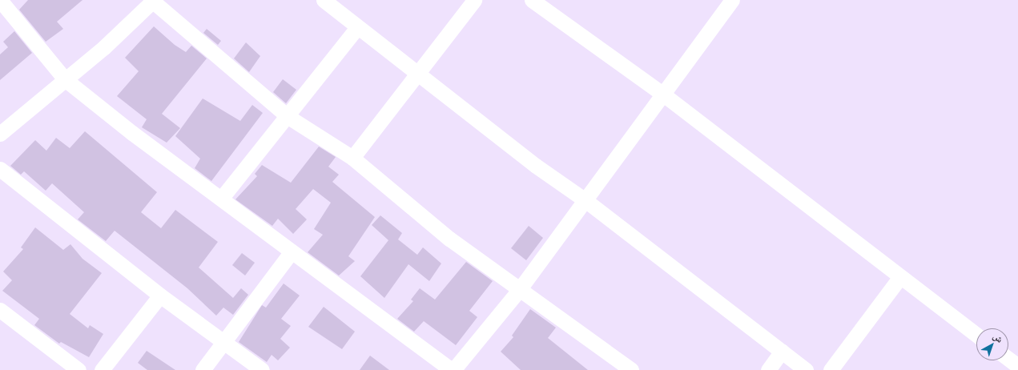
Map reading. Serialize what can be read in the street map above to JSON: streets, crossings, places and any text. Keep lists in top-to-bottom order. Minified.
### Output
{"north":"top right"}
